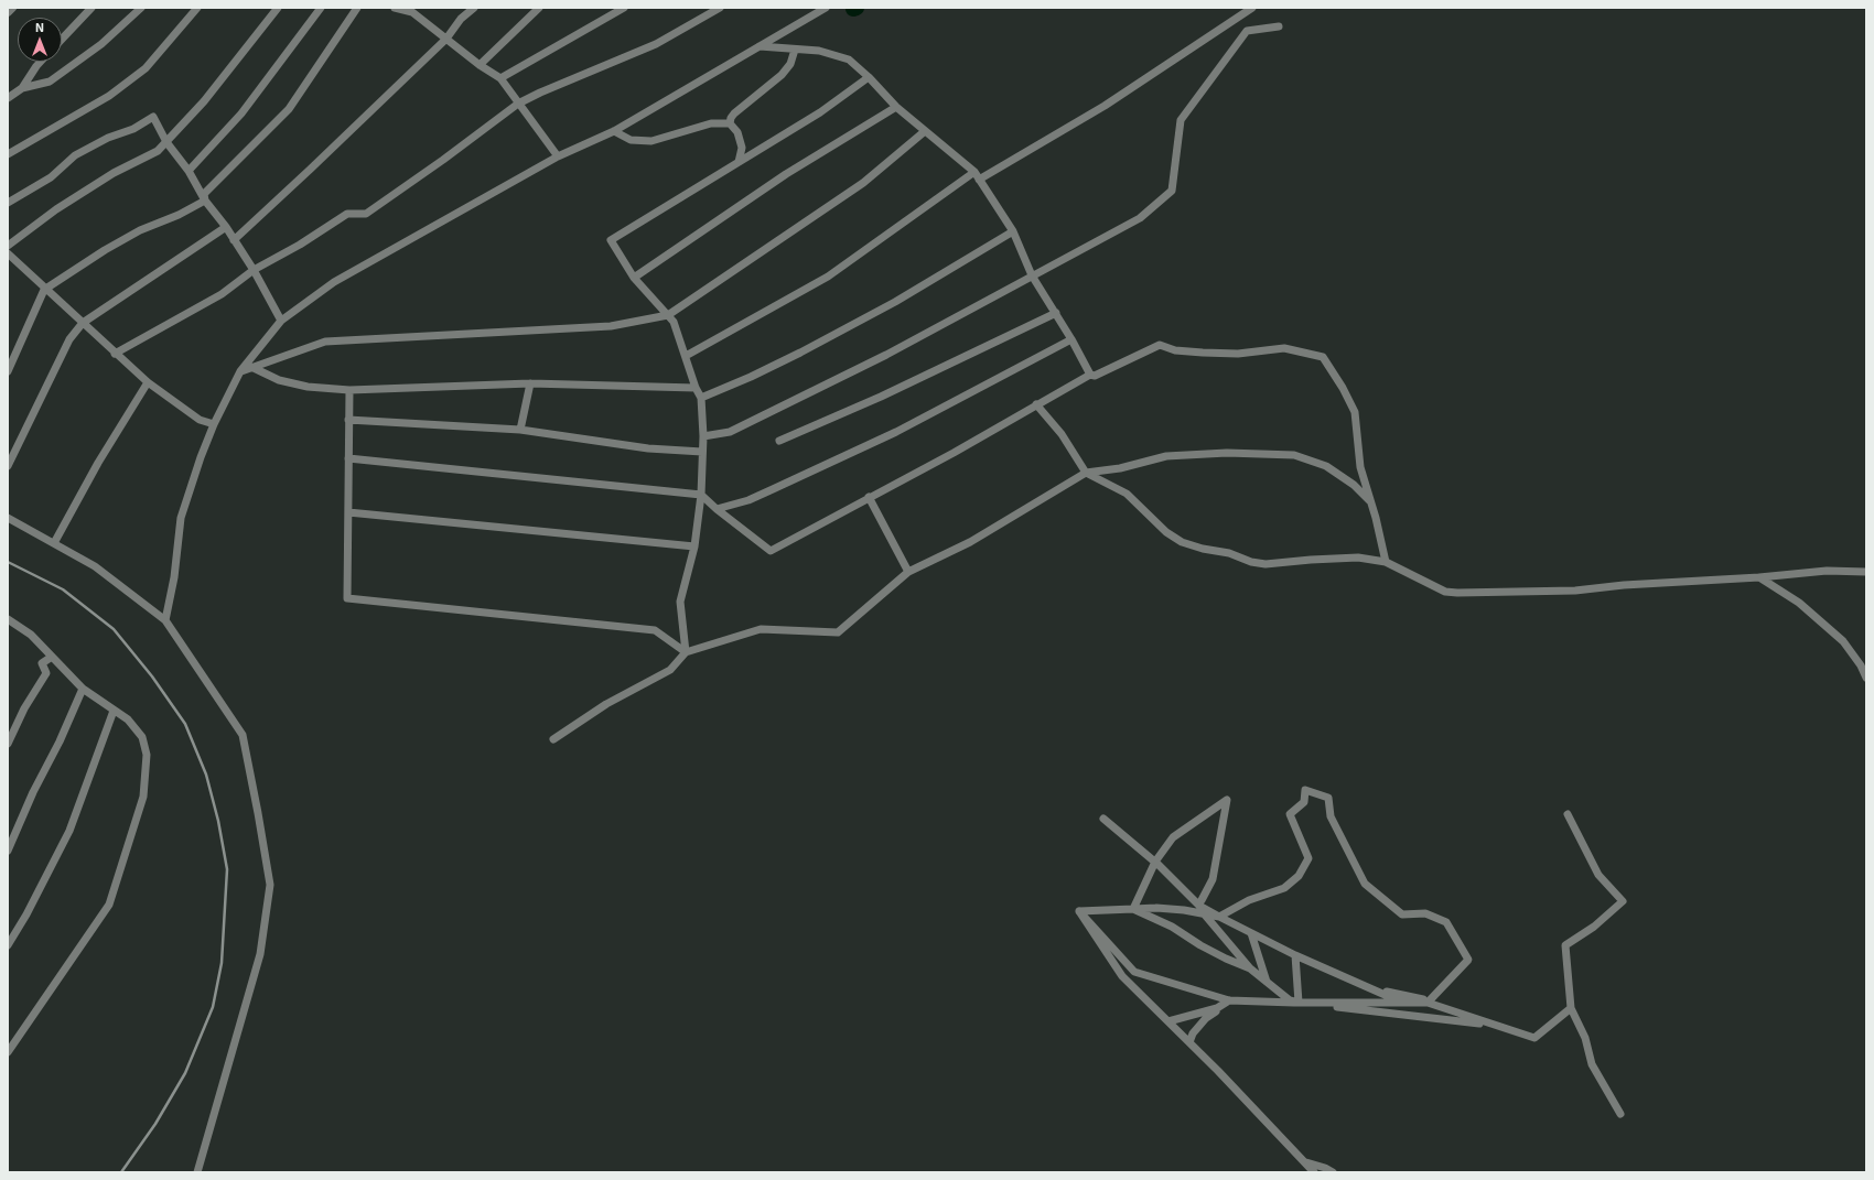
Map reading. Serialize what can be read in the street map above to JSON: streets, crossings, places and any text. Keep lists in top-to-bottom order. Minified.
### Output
{"north":"top"}
